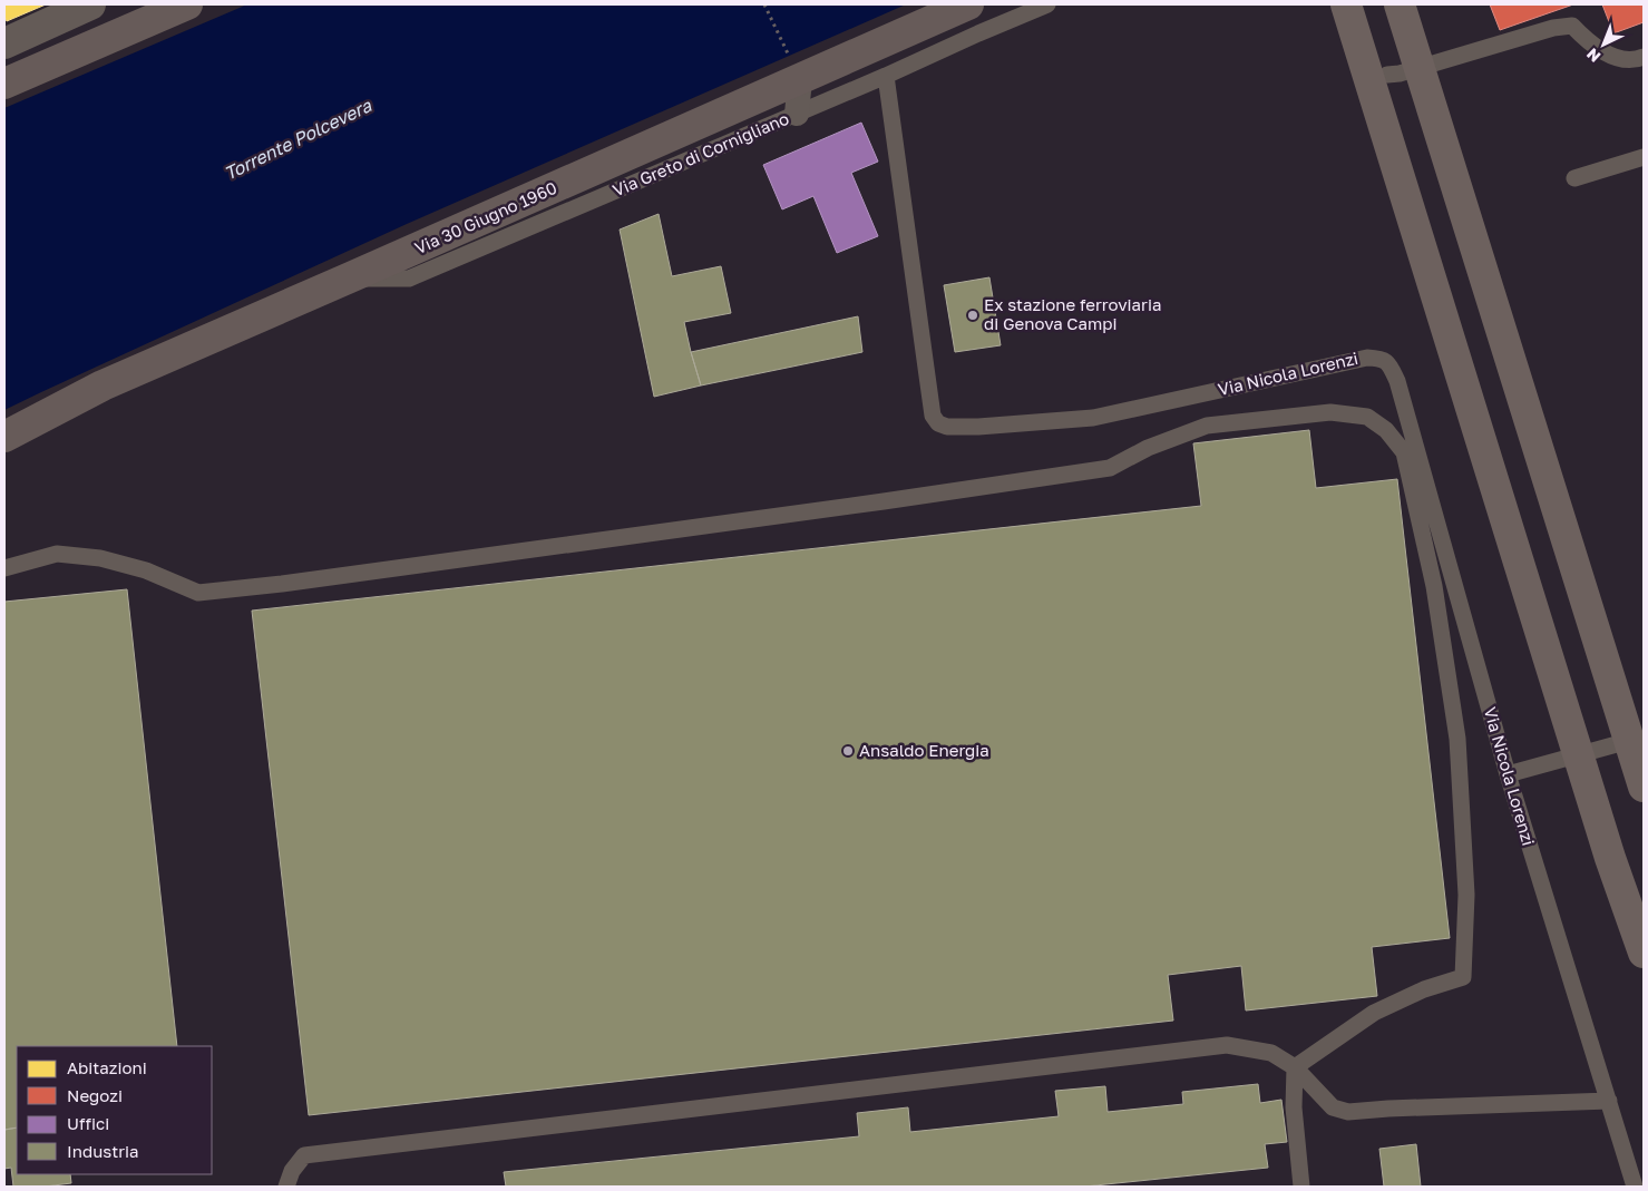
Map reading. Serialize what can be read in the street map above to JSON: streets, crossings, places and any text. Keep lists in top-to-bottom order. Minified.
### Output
{"streets":{"main road":["Via 30 Giugno 1960"],"lane":["Via Greto di Cornigliano","Via Nicola Lorenzi"]},"crossings":[["Via Greto di Cornigliano","Via 30 Giugno 1960"],["Via Greto di Cornigliano","Via Nicola Lorenzi"]],"water":["Torrente Polcevera"],"places":["Ex stazione ferroviaria di Genova Campi","Ansaldo Energia"],"legend":["Abitazioni","Negozi","Uffici","Industria"],"north":"bottom left"}
